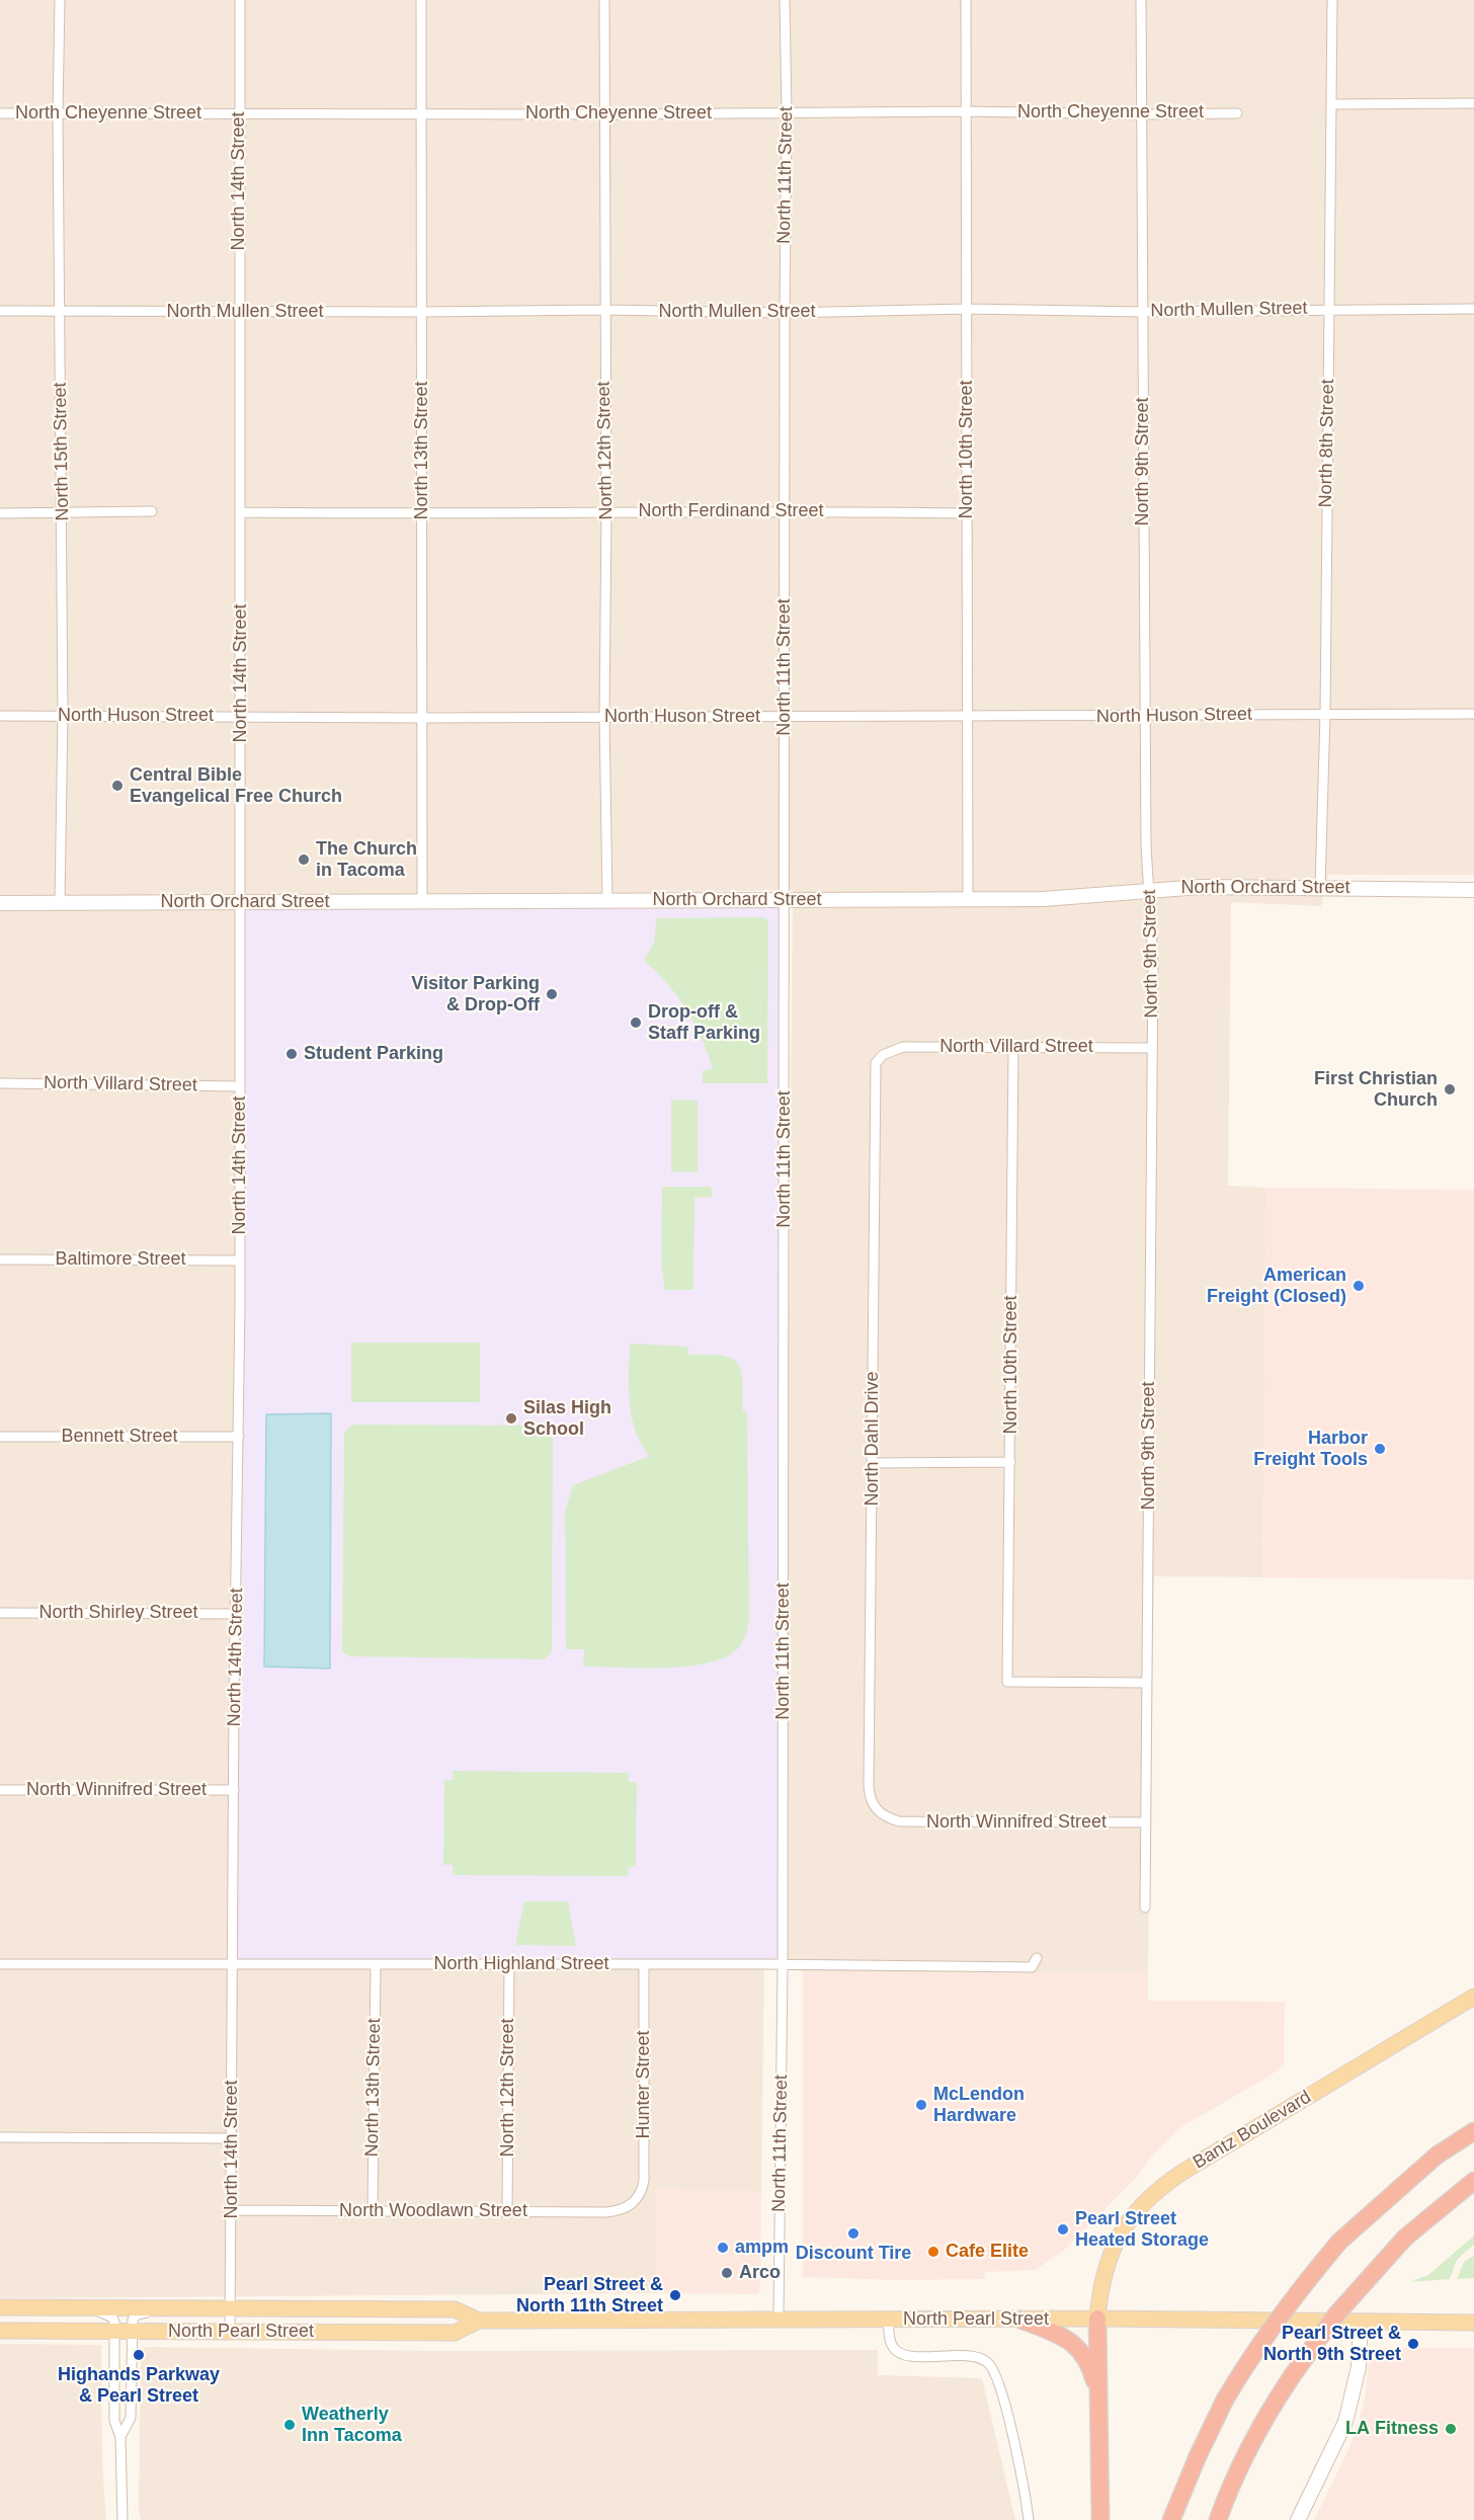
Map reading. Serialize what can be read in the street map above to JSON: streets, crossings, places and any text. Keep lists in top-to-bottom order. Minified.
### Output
{"streets":{"main road":["Bantz Boulevard","North Pearl Street"],"street":["North Cheyenne Street","North 11th Street","North 14th Street","North Mullen Street","North 8th Street","North 10th Street","North 13th Street","North 12th Street","North 15th Street","North 9th Street","North Ferdinand Street","North Huson Street","North Orchard Street","North Villard Street","Baltimore Street","Bennett Street","North Dahl Drive","North Shirley Street","North Winnifred Street","North Highland Street","Hunter Street","North Woodlawn Street"]},"crossings":[["North Cheyenne Street","North 11th Street"],["North Cheyenne Street","North 14th Street"],["North Cheyenne Street","North 10th Street"],["North Cheyenne Street","North 13th Street"],["North Cheyenne Street","North 12th Street"],["North Cheyenne Street","North 15th Street"],["North Cheyenne Street","North 9th Street"],["North 11th Street","North Mullen Street"],["North 11th Street","North Ferdinand Street"],["North 11th Street","North Huson Street"],["North 11th Street","North Orchard Street"],["North 11th Street","North Highland Street"],["North 11th Street","North Pearl Street"],["North 14th Street","North Mullen Street"],["North 14th Street","North Ferdinand Street"],["North 14th Street","North Huson Street"],["North 14th Street","North Orchard Street"],["North 14th Street","North Villard Street"],["North 14th Street","Baltimore Street"],["North 14th Street","Bennett Street"],["North 14th Street","North Shirley Street"],["North 14th Street","North Winnifred Street"],["North 14th Street","North Highland Street"],["North 14th Street","North Woodlawn Street"],["North 14th Street","North Pearl Street"],["North Mullen Street","North 8th Street"],["North Mullen Street","North 10th Street"],["North Mullen Street","North 13th Street"],["North Mullen Street","North 12th Street"],["North Mullen Street","North 15th Street"],["North Mullen Street","North 9th Street"],["North 8th Street","North Huson Street"],["North 8th Street","North Orchard Street"],["North 10th Street","North 9th Street"],["North 10th Street","North Ferdinand Street"],["North 10th Street","North Huson Street"],["North 10th Street","North Orchard Street"],["North 10th Street","North Villard Street"],["North 13th Street","North Ferdinand Street"],["North 13th Street","North Huson Street"],["North 13th Street","North Orchard Street"],["North 13th Street","North Highland Street"],["North 13th Street","North Woodlawn Street"],["North 12th Street","North Ferdinand Street"],["North 12th Street","North Huson Street"],["North 12th Street","North Orchard Street"],["North 12th Street","North Highland Street"],["North 12th Street","North Woodlawn Street"],["North 15th Street","North Huson Street"],["North 15th Street","North Orchard Street"],["North 9th Street","North Huson Street"],["North 9th Street","North Orchard Street"],["North 9th Street","North Villard Street"],["North 9th Street","North Winnifred Street"],["North Villard Street","North Dahl Drive"],["North Dahl Drive","North Winnifred Street"],["North Highland Street","Hunter Street"],["Hunter Street","North Woodlawn Street"],["Bantz Boulevard","North Pearl Street"]],"places":["Central Bible Evangelical Free Church","The Church in Tacoma","Visitor Parking & Drop-Off","Drop-off & Staff Parking","Student Parking","First Christian Church","American Freight (Closed)","Silas High School","Harbor Freight Tools","McLendon Hardware","Pearl Street Heated Storage","Discount Tire","ampm","Cafe Elite","Arco","Pearl Street & North 11th Street","Pearl Street & North 9th Street","Highands Parkway & Pearl Street","Weatherly Inn Tacoma","LA Fitness"]}
